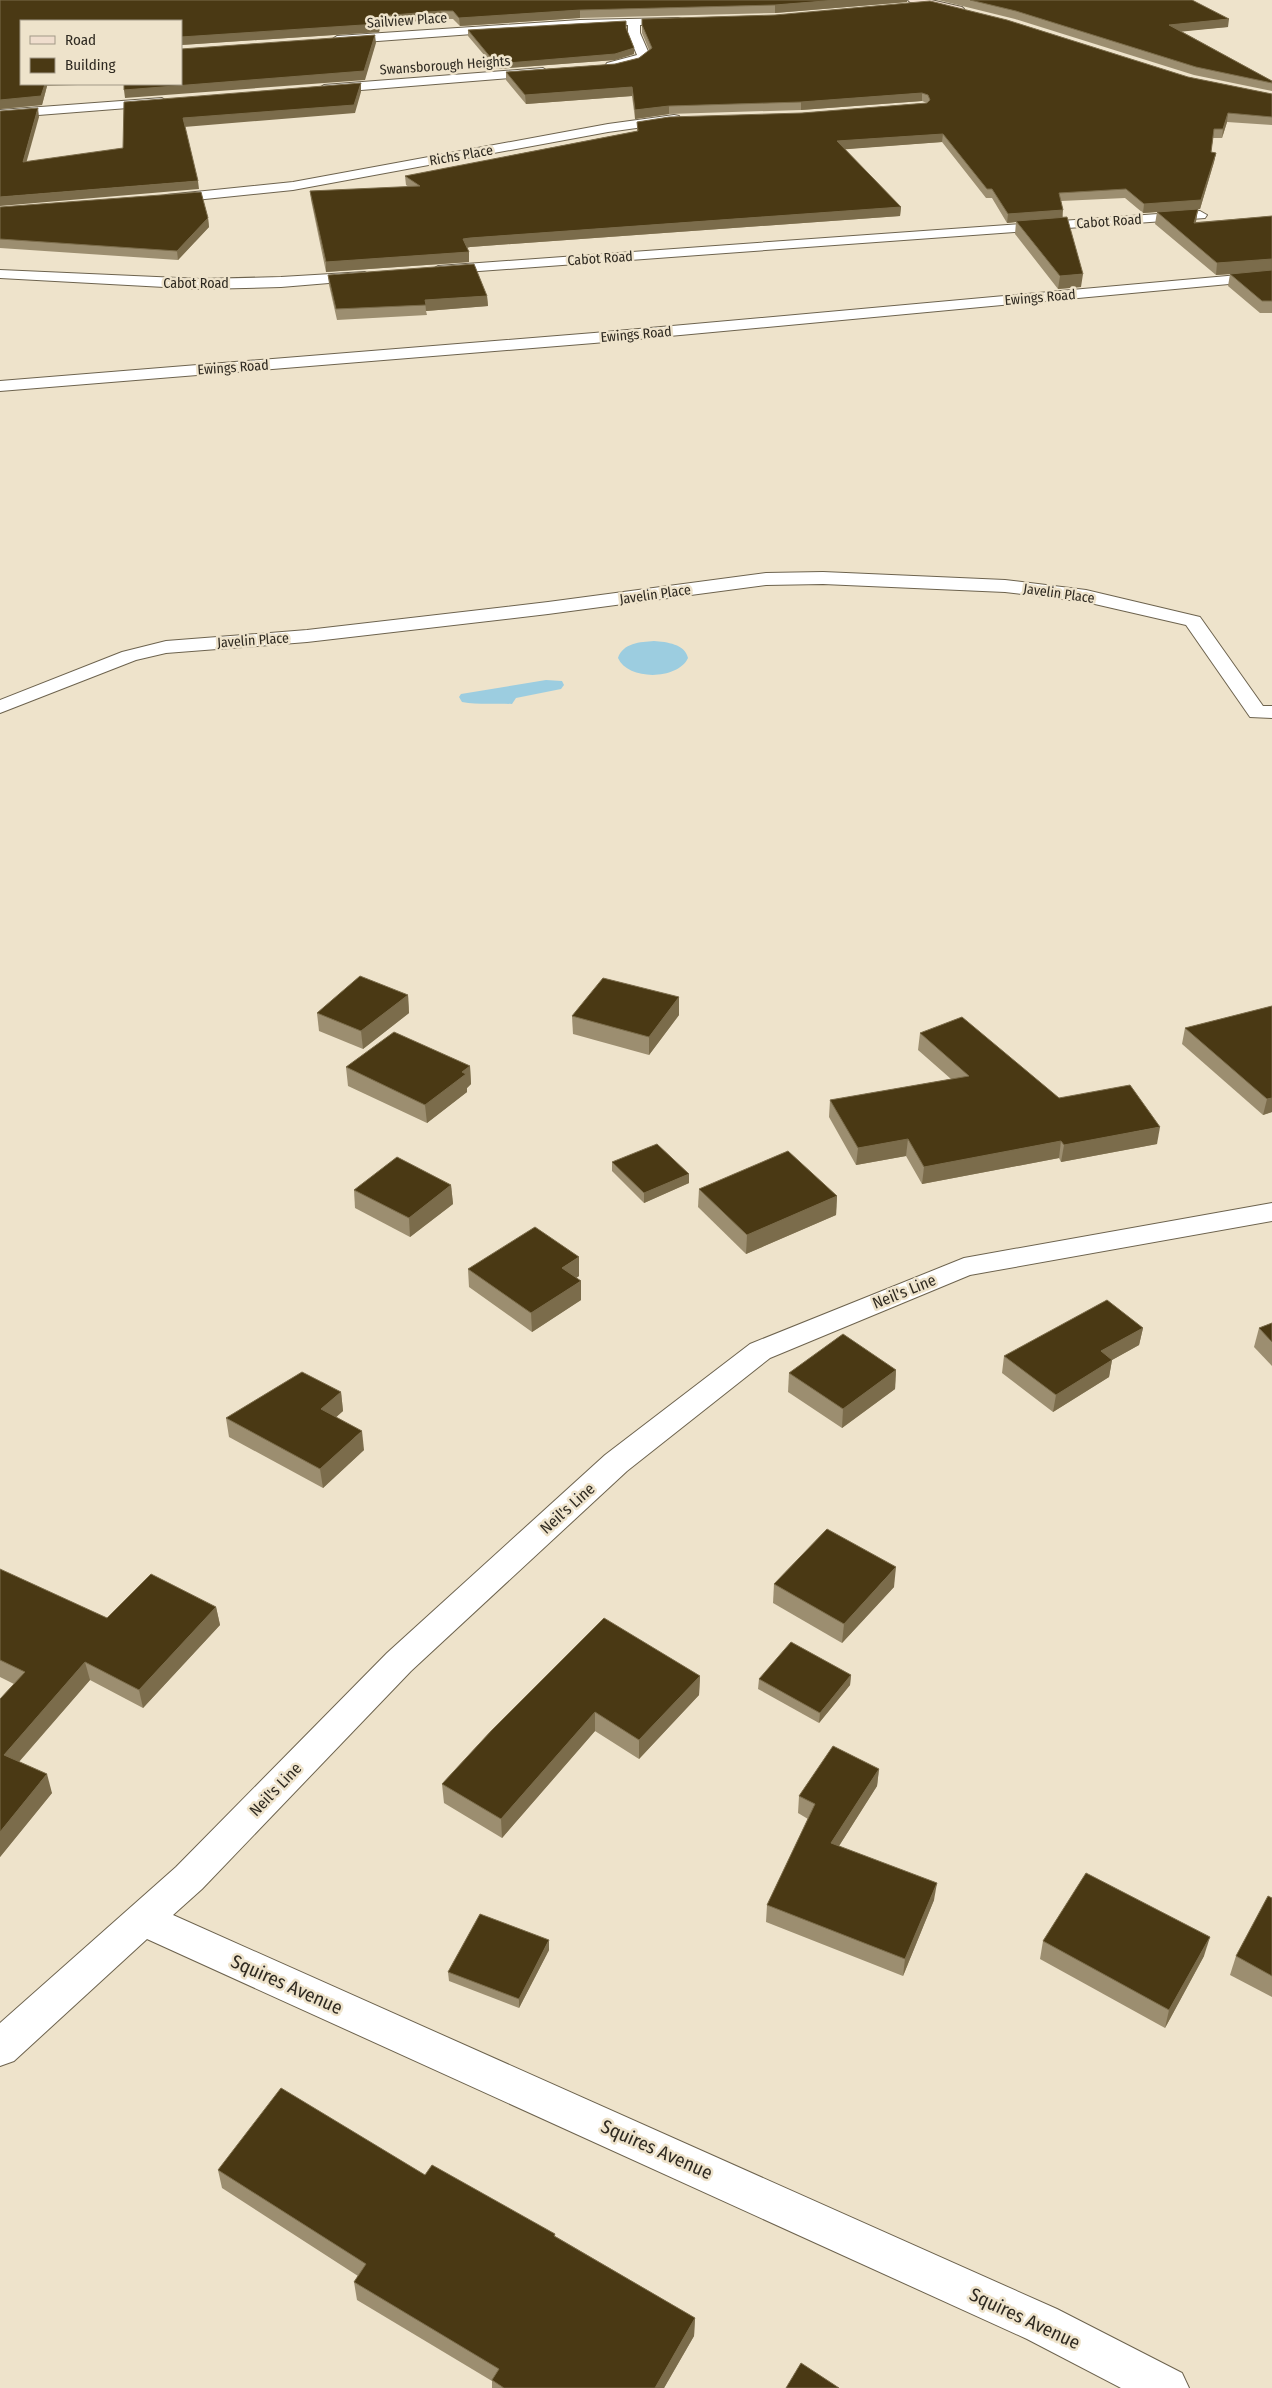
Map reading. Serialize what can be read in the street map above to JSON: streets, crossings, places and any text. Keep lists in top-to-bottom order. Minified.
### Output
{"streets":{"street":["Sailview Place","Swansborough Heights","Richs Place","Cabot Road","Ewings Road","Javelin Place","Neil's Line","Squires Avenue"]},"crossings":[["Neil's Line","Squires Avenue"]],"legend":["Road","Building"]}
